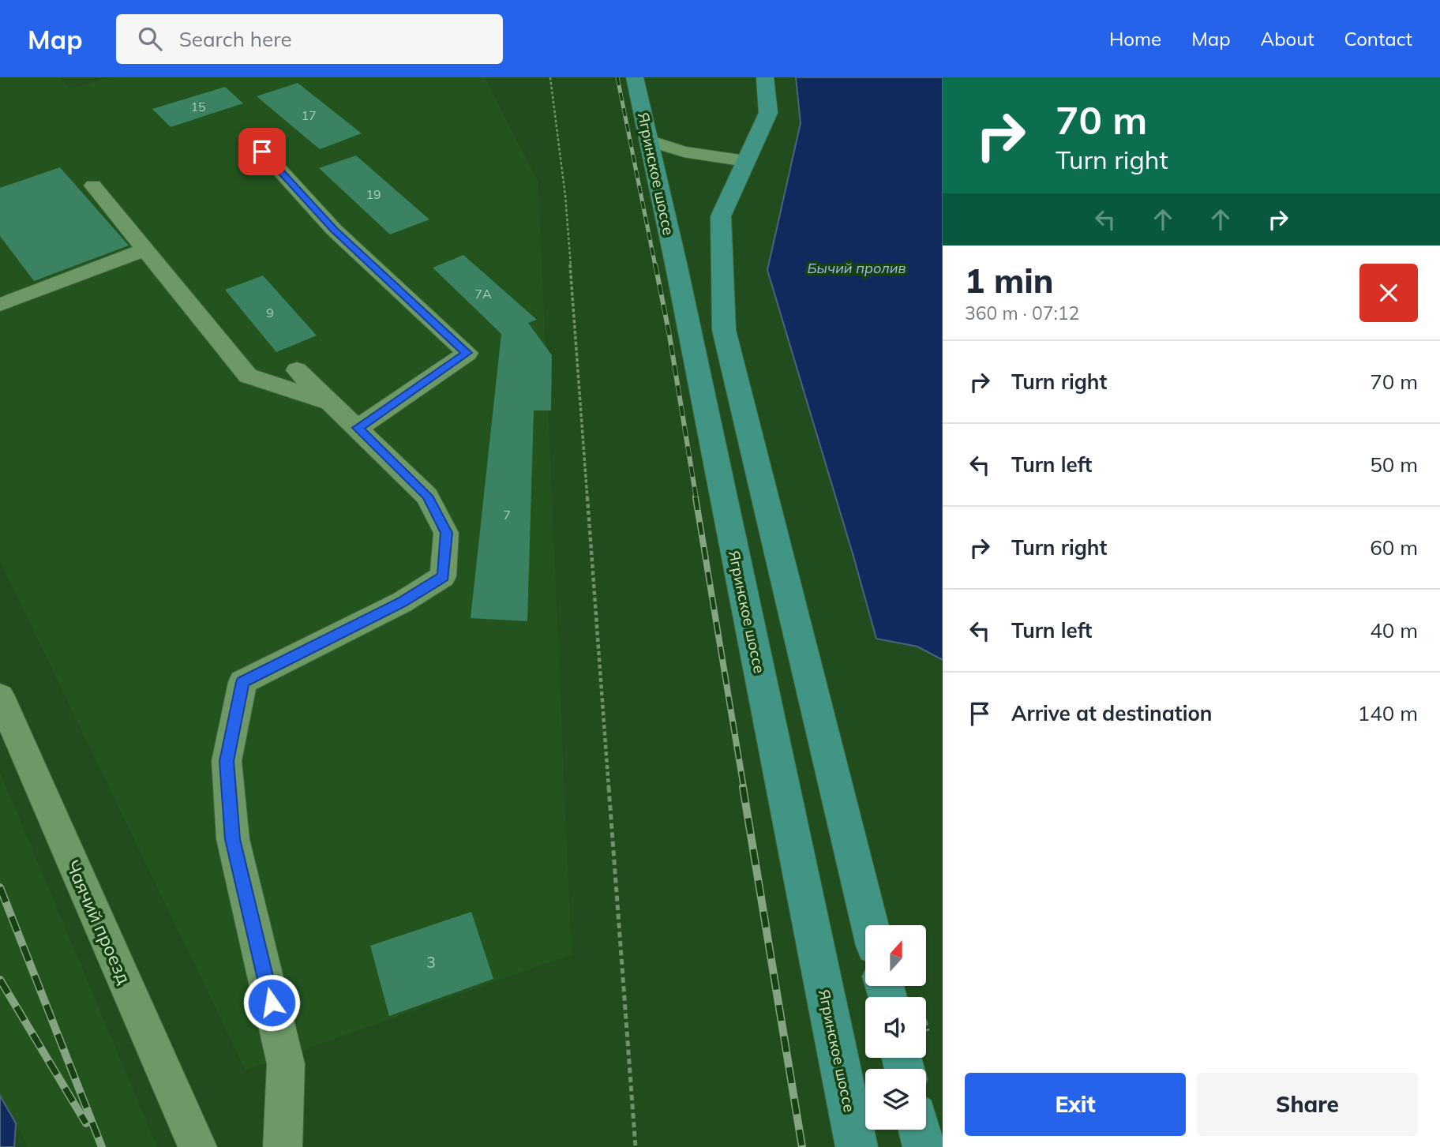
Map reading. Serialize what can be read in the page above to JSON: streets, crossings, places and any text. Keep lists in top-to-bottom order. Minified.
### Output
{"streets":{"main road":["Ягринское шоссе"],"street":["Чаячий проезд"]},"water":["Бычий пролив"],"house_numbers":["15","17","19","7А","9","7","3"],"north":"top","page":{"header":"Map","search":"Search here","nav":["Home","Map","About","Contact"],"turn":["70 m","Turn right"],"heading":["1 min","360 m · 07:12"],"list":[{"name":"Turn right","value":"70 m"},{"name":"Turn left","value":"50 m"},{"name":"Turn right","value":"60 m"},{"name":"Turn left","value":"40 m"},{"name":"Arrive at destination","value":"140 m"}],"buttons":["Exit","Share"]}}
